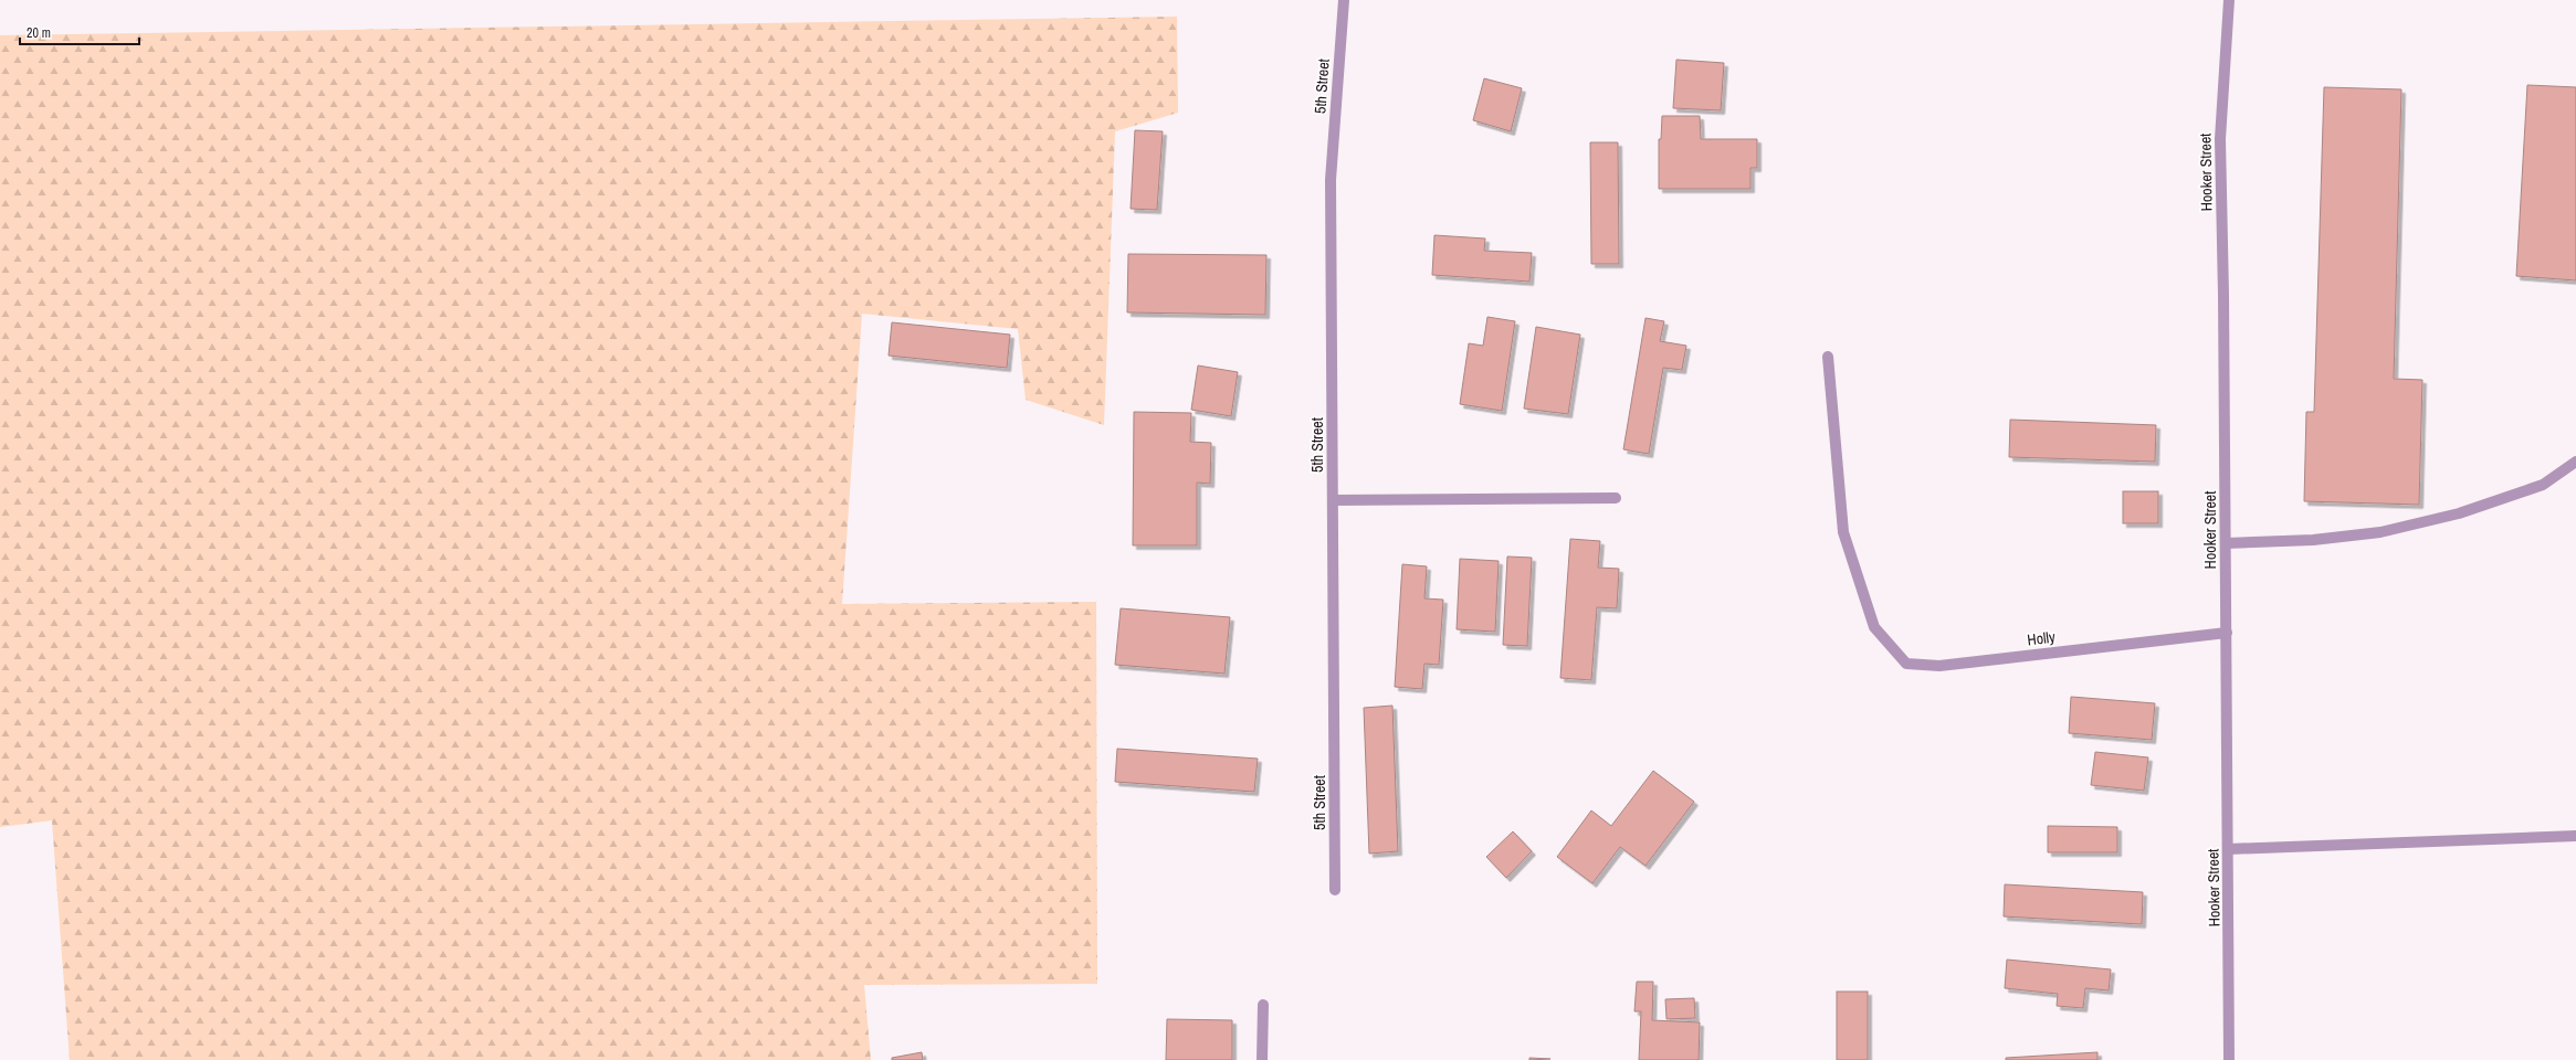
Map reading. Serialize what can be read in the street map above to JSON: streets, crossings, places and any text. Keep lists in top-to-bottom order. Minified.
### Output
{"streets":{"street":["5th Street","Hooker Street","Holly"]},"crossings":[["Hooker Street","Holly"]],"scale_bar":"20 m"}
